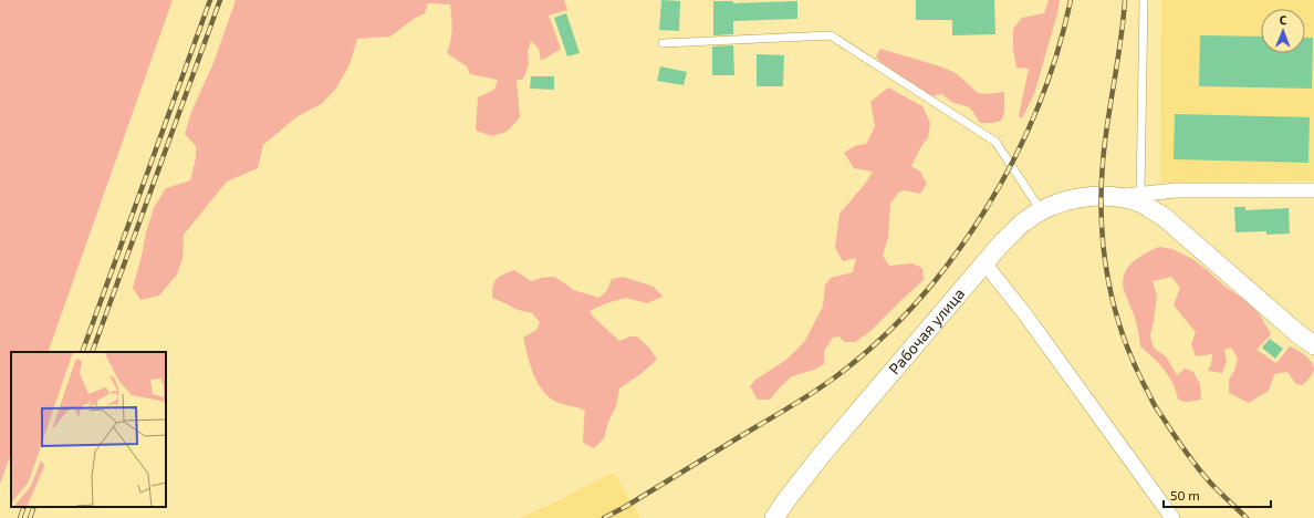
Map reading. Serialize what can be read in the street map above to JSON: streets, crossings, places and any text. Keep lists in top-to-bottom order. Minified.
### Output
{"streets":{"street":["Рабочая улица"]},"scale_bar":"50 m","north":"top"}
